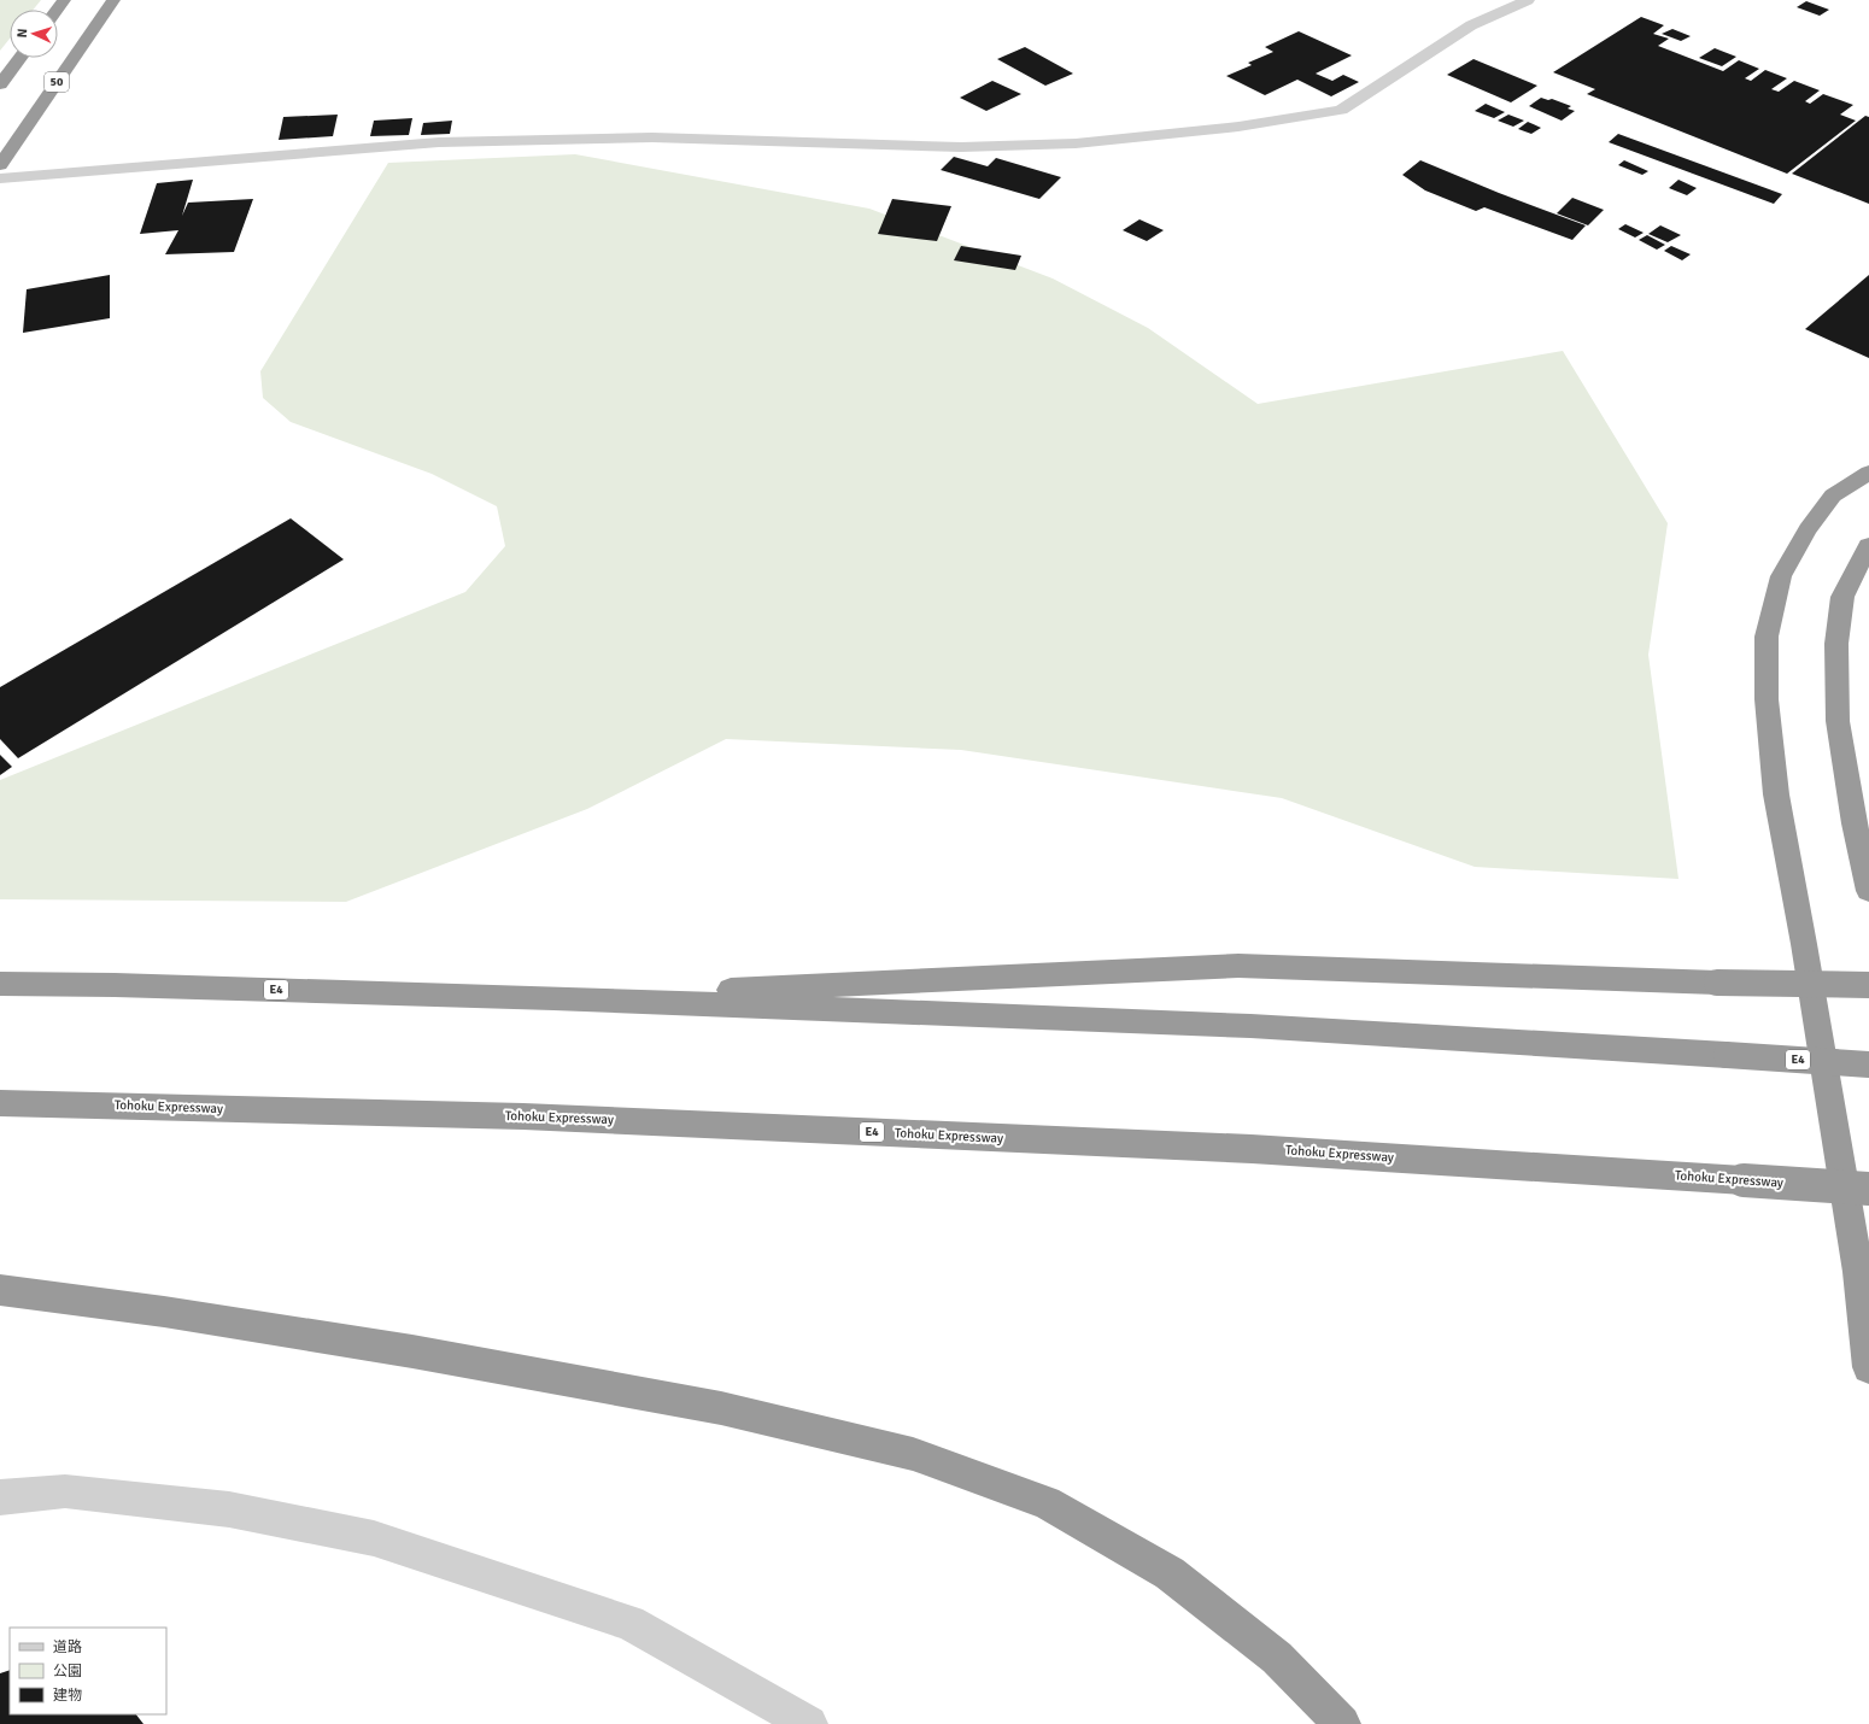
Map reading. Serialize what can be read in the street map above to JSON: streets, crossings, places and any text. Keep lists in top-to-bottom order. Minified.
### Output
{"streets":{"highway":["50","E4","Tohoku Expressway"]},"legend":["道路","公園","建物"],"north":"left"}
